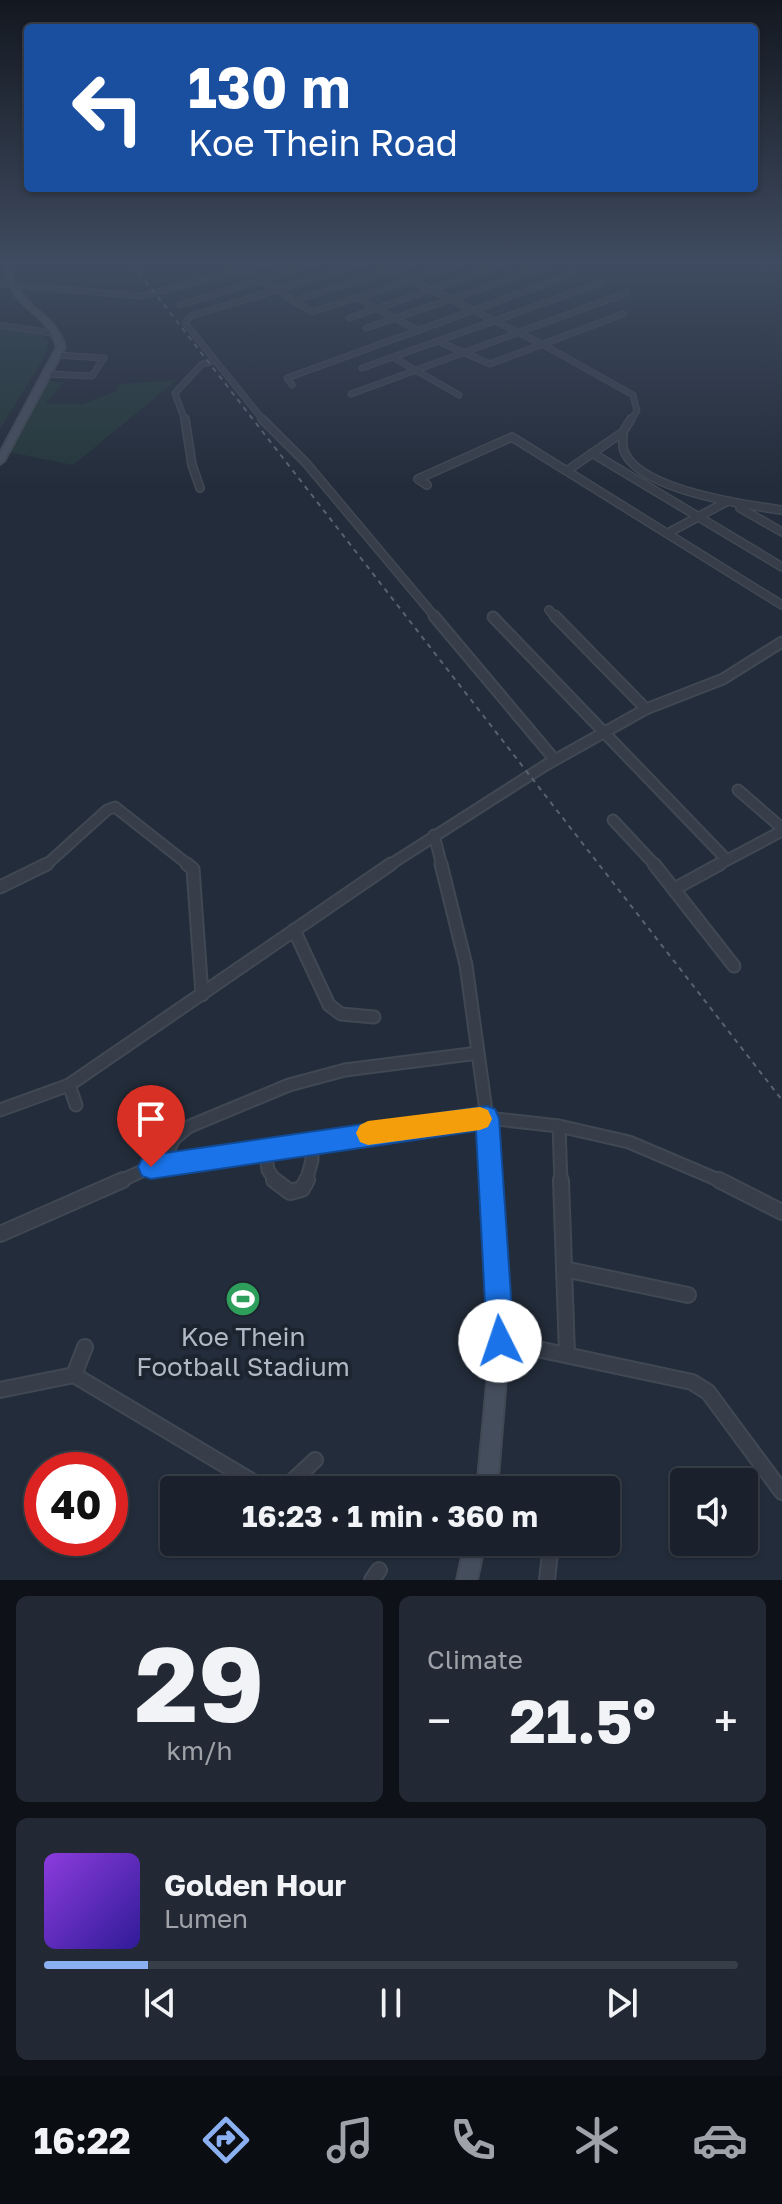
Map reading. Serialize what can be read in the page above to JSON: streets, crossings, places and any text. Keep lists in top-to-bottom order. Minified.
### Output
{"places":{"sports":["Koe Thein Football Stadium"]},"page":{"turn":["130 m","Koe Thein Road"],"limit":"40","trip":"16:23 · 1 min · 360 m","tile":[["29","km/h"],"Climate"],"heat":["−","21.5°","+"],"song":["Golden Hour","Lumen"],"tabs":"16:22"}}
